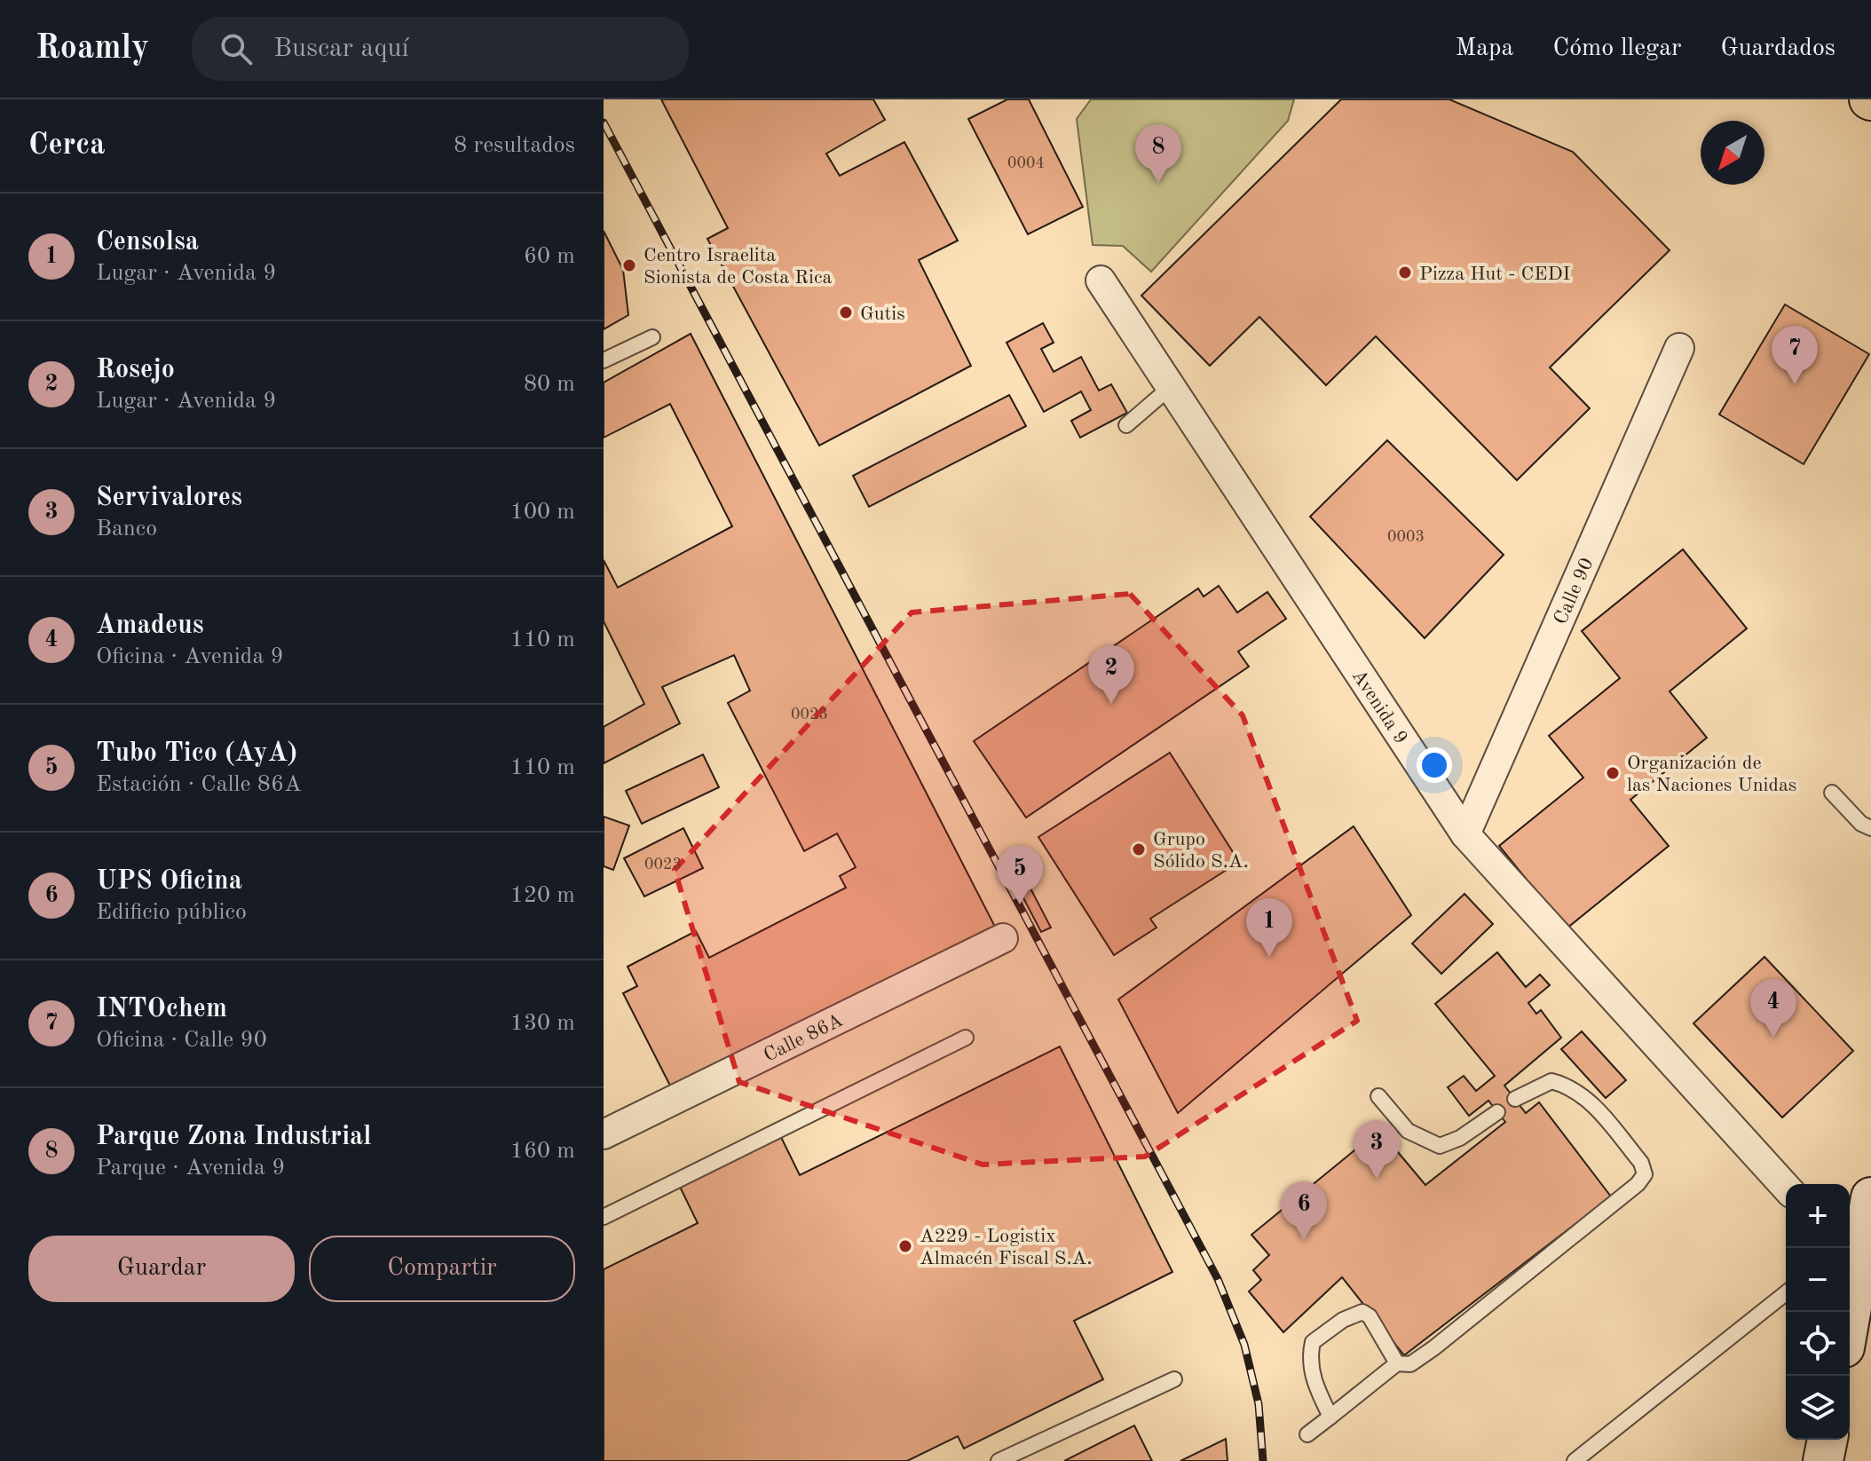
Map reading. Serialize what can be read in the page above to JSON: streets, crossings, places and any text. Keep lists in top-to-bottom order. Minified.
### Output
{"streets":{"street":["Calle 90","Avenida 9","Calle 86A"]},"crossings":[["Calle 90","Avenida 9"]],"places":["Centro Israelita Sionista de Costa Rica","Pizza Hut - CEDI","Gutis","Organización de las Naciones Unidas","Grupo Sólido S.A.","A229 - Logistix Almacén Fiscal S.A."],"house_numbers":["0004","0003","0023","0023"],"north":"bottom left","page":{"header":"Roamly","search":"Buscar aquí","nav":["Mapa","Cómo llegar","Guardados"],"heading":["Cerca","8 resultados"],"pins":["8","7","2","5","1","4","3","6"],"list":[{"mark":"1","name":"Censolsa","note":"Lugar · Avenida 9","value":"60 m"},{"mark":"2","name":"Rosejo","note":"Lugar · Avenida 9","value":"80 m"},{"mark":"3","name":"Servivalores","note":"Banco","value":"100 m"},{"mark":"4","name":"Amadeus","note":"Oficina · Avenida 9","value":"110 m"},{"mark":"5","name":"Tubo Tico (AyA)","note":"Estación · Calle 86A","value":"110 m"},{"mark":"6","name":"UPS Oficina","note":"Edificio público","value":"120 m"},{"mark":"7","name":"INTOchem","note":"Oficina · Calle 90","value":"130 m"},{"mark":"8","name":"Parque Zona Industrial","note":"Parque · Avenida 9","value":"160 m"}],"map_buttons":["+","−"],"buttons":["Guardar","Compartir"]}}
